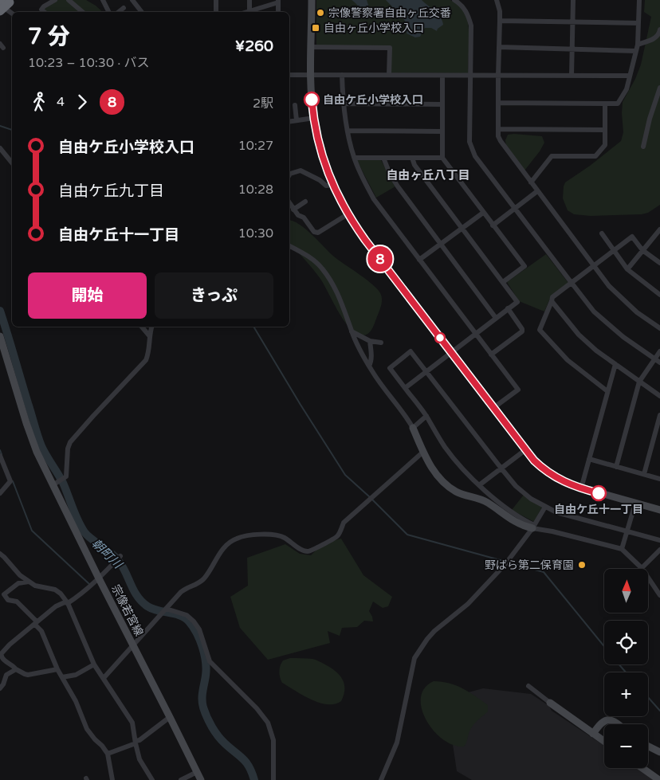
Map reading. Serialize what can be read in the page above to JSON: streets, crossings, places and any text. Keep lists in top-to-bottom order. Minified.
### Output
{"streets":{"street":["宗像若宮線"]},"districts":["自由ヶ丘八丁目"],"water":["朝町川"],"places":{"other":["宗像警察署自由ヶ丘交番","自由ケ丘小学校入口","自由ケ丘十一丁目","野ばら第二保育園"],"transit":["自由ヶ丘小学校入口"]},"lines":["bus line 8"],"north":"top","page":{"on_map":"8","heading":["7 分","10:23 – 10:30 · バス","¥260"],"legs":["4","8","2駅"],"list":[{"name":"自由ケ丘小学校入口","value":"10:27"},{"name":"自由ケ丘九丁目","value":"10:28"},{"name":"自由ケ丘十一丁目","value":"10:30"}],"buttons":["開始","きっぷ"],"map_buttons":["+","−"]}}
